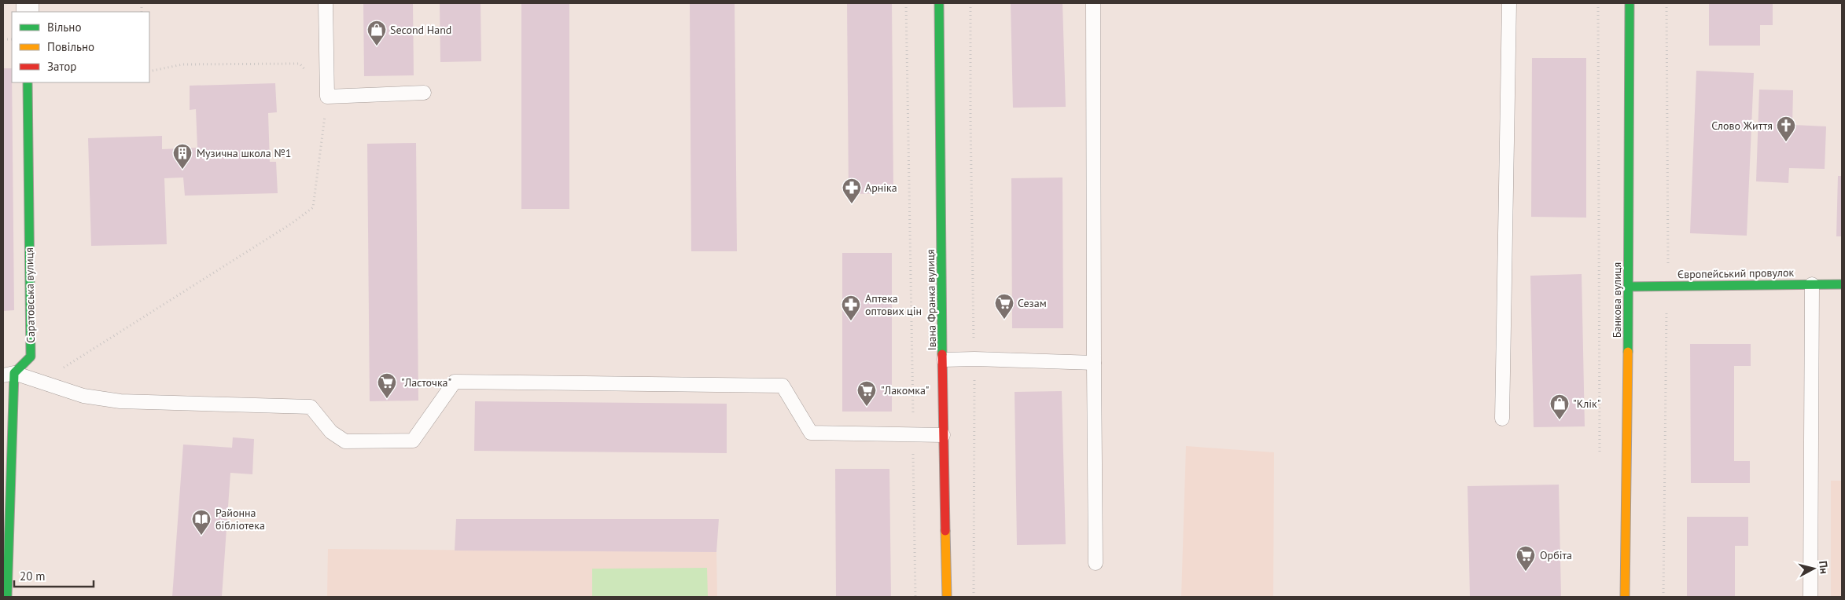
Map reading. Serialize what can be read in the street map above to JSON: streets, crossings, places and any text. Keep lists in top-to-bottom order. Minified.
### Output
{"streets":{"street":["Європейський провулок","Саратовська вулиця","Івана Франка вулиця","Банкова вулиця"]},"crossings":[["Європейський провулок","Банкова вулиця"]],"places":{"shop":["Second Hand","\"Клік\""],"church":["Слово Життя"],"building":["Музична школа №1"],"pharmacy":["Арніка","Аптека оптових цін"],"supermarket":["Сезам","\"Ласточка\"","\"Лакомка\"","Орбіта"],"library":["Районна бібліотека"]},"legend":["Вільно","Повільно","Затор"],"scale_bar":"20 m","north":"right"}
